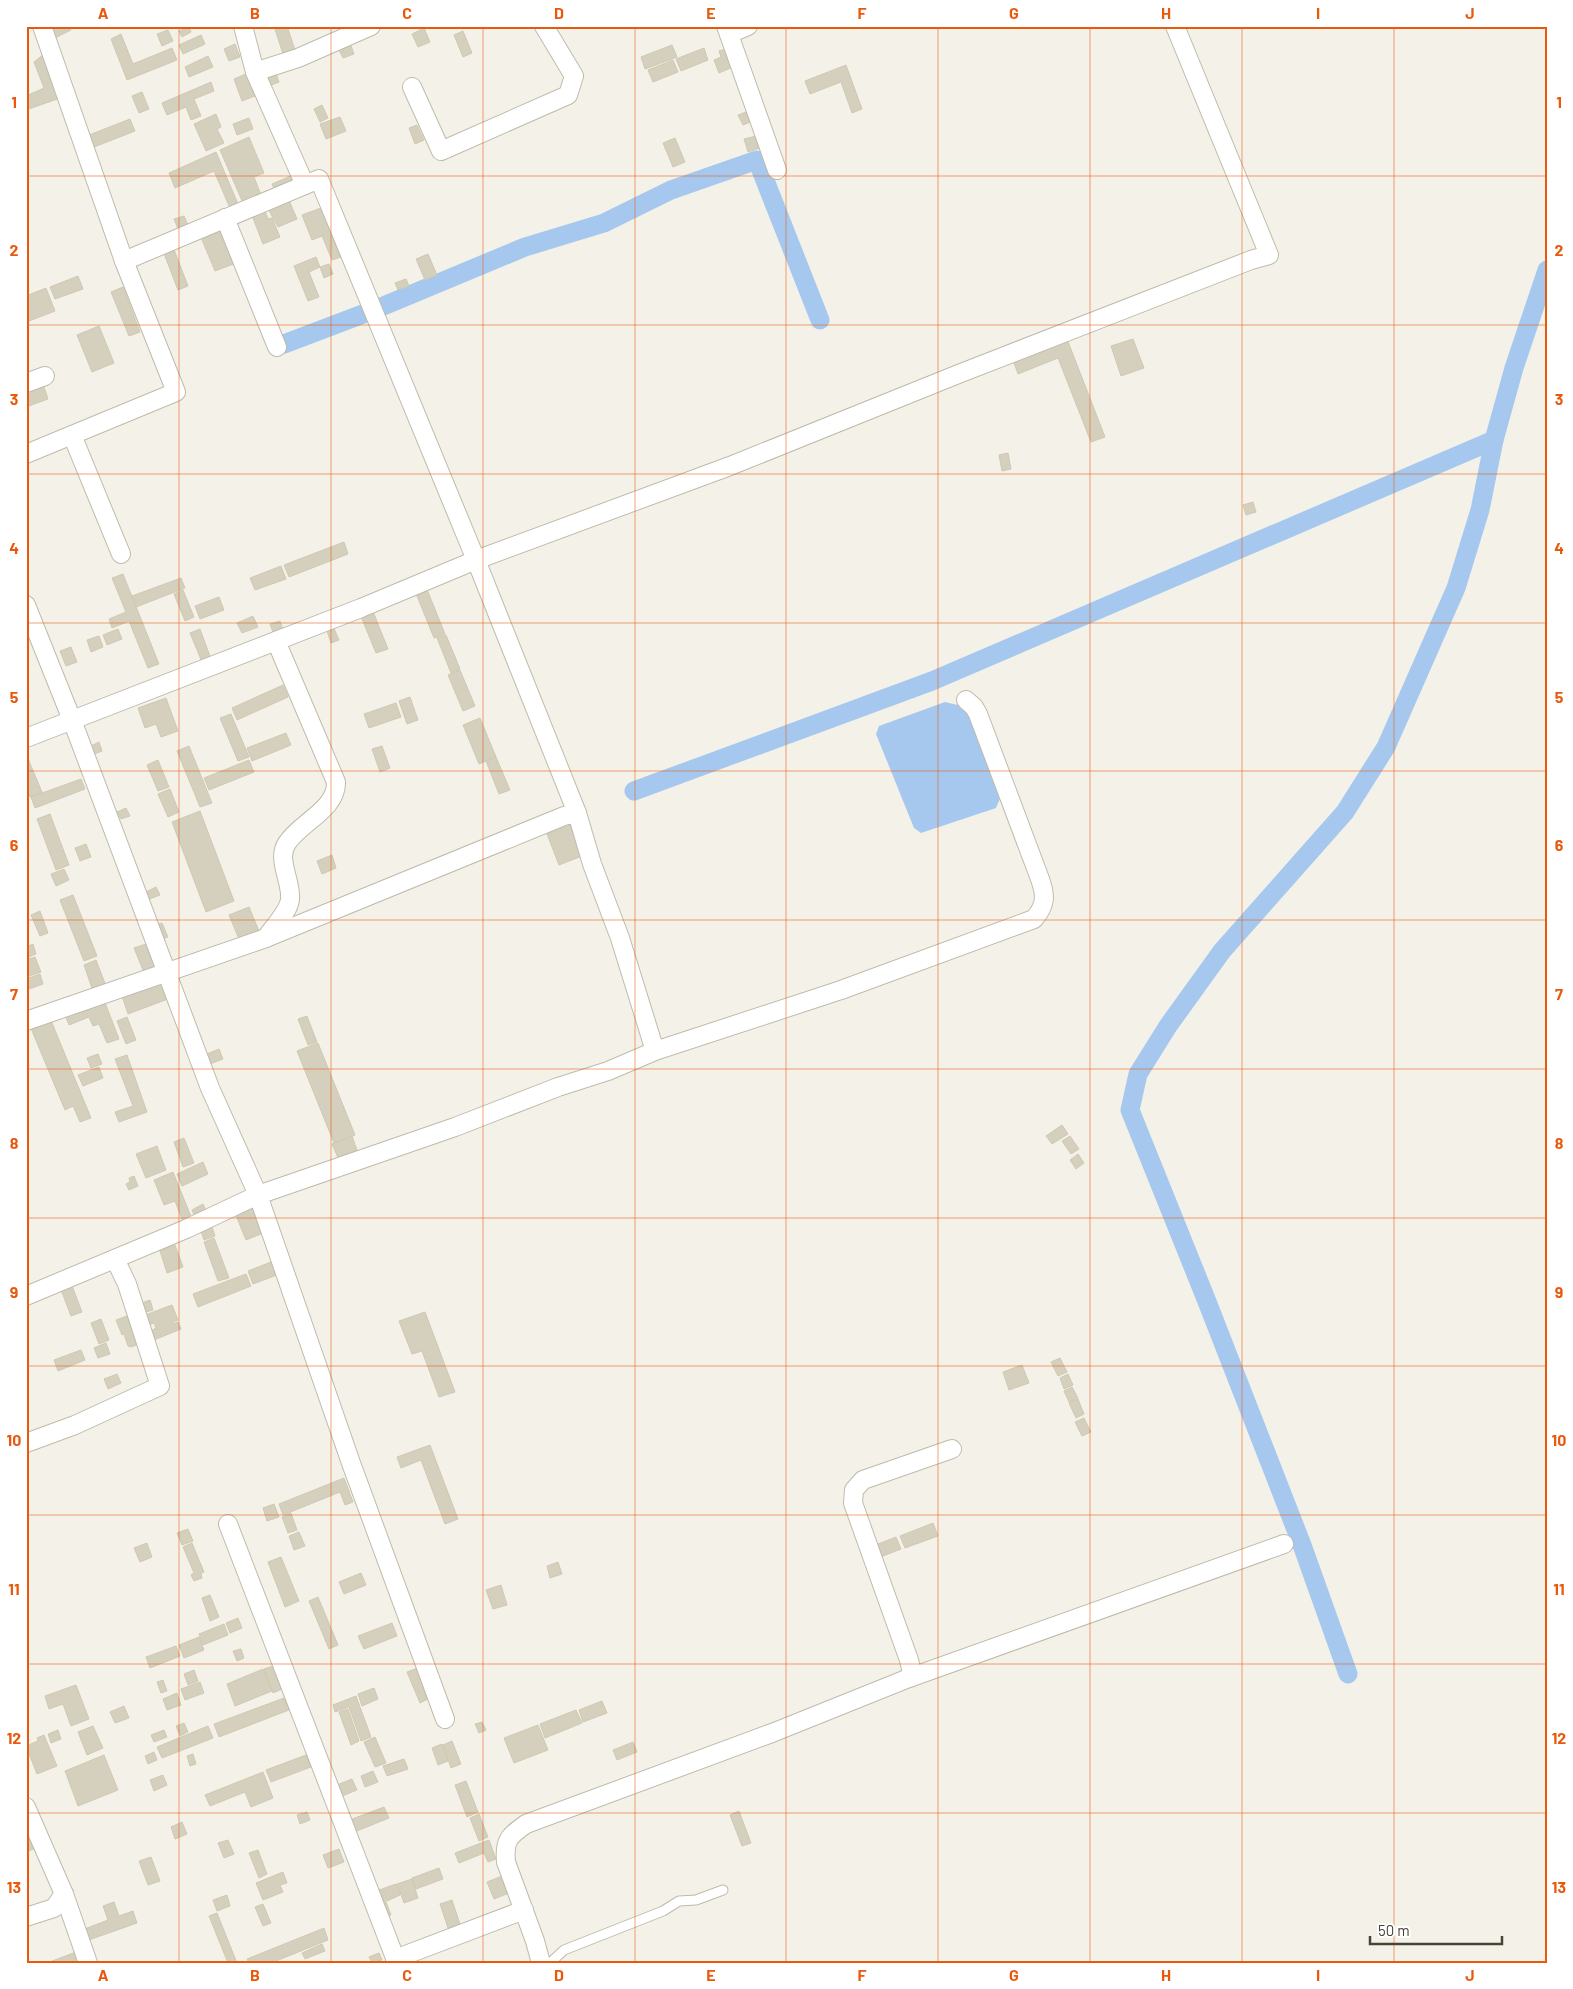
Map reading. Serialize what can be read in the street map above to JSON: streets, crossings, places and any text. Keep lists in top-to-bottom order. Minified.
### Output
{"scale_bar":"50 m","grid":{"columns":["A","B","C","D","E","F","G","H","I","J"],"rows":["1","2","3","4","5","6","7","8","9","10","11","12","13"]}}
